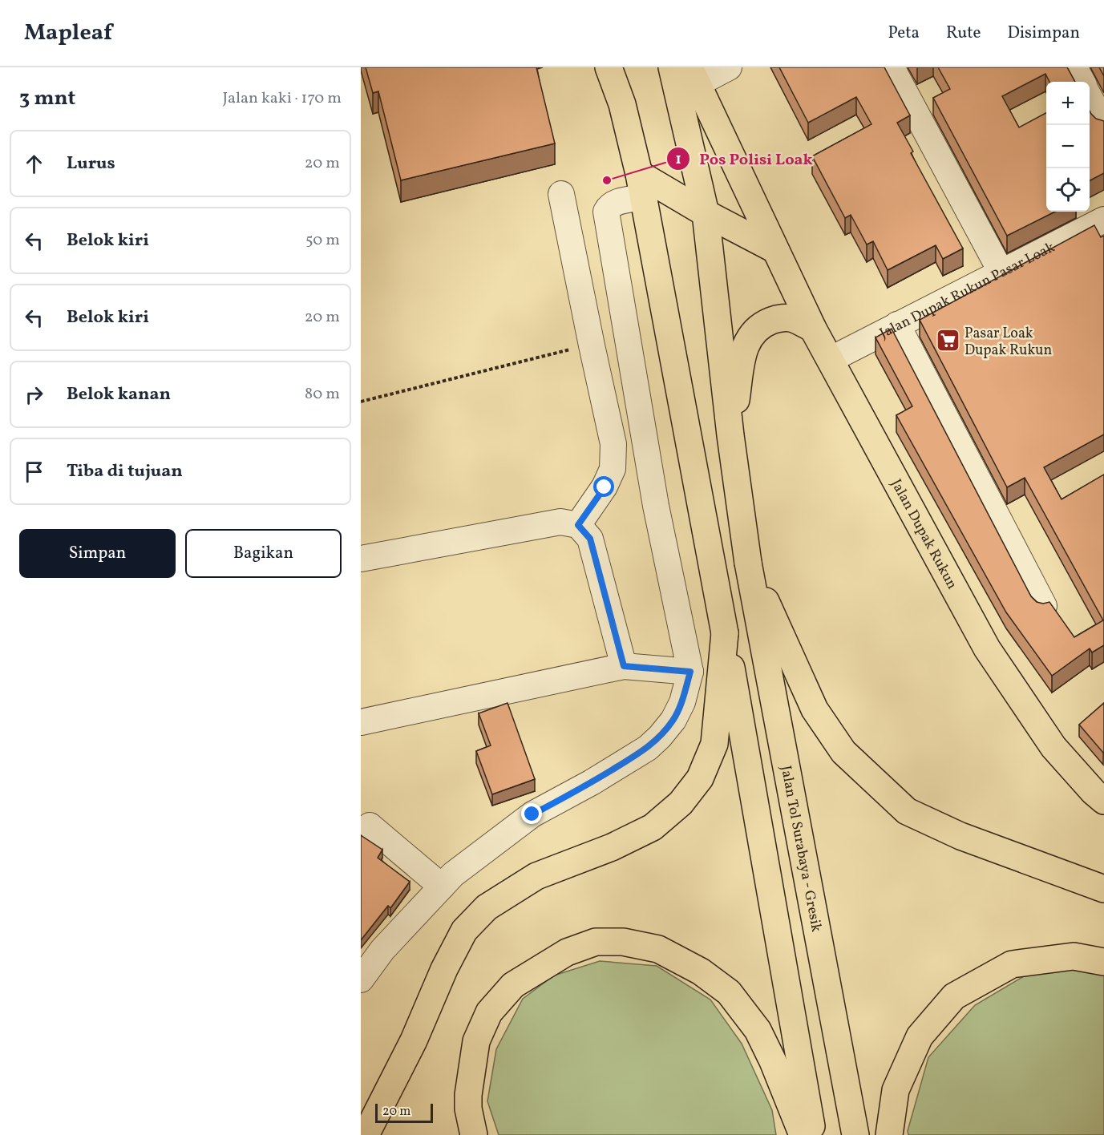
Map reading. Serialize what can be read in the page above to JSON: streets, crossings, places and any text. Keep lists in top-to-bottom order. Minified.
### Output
{"streets":{"main road":["Jalan Dupak Rukun","Jalan Tol Surabaya - Gresik"],"street":["Jalan Dupak Rukun Pasar Loak"]},"crossings":[["Jalan Dupak Rukun Pasar Loak","Jalan Dupak Rukun"]],"places":{"other":["Pos Polisi Loak"],"supermarket":["Pasar Loak Dupak Rukun"]},"scale_bar":"20 m","page":{"header":"Mapleaf","nav":["Peta","Rute","Disimpan"],"heading":["3 mnt","Jalan kaki · 170 m"],"map_buttons":["+","−"],"list":[["Lurus","20 m"],["Belok kiri","50 m"],["Belok kiri","20 m"],["Belok kanan","80 m"],"Tiba di tujuan"],"buttons":["Simpan","Bagikan"],"scale":"20 m"}}
